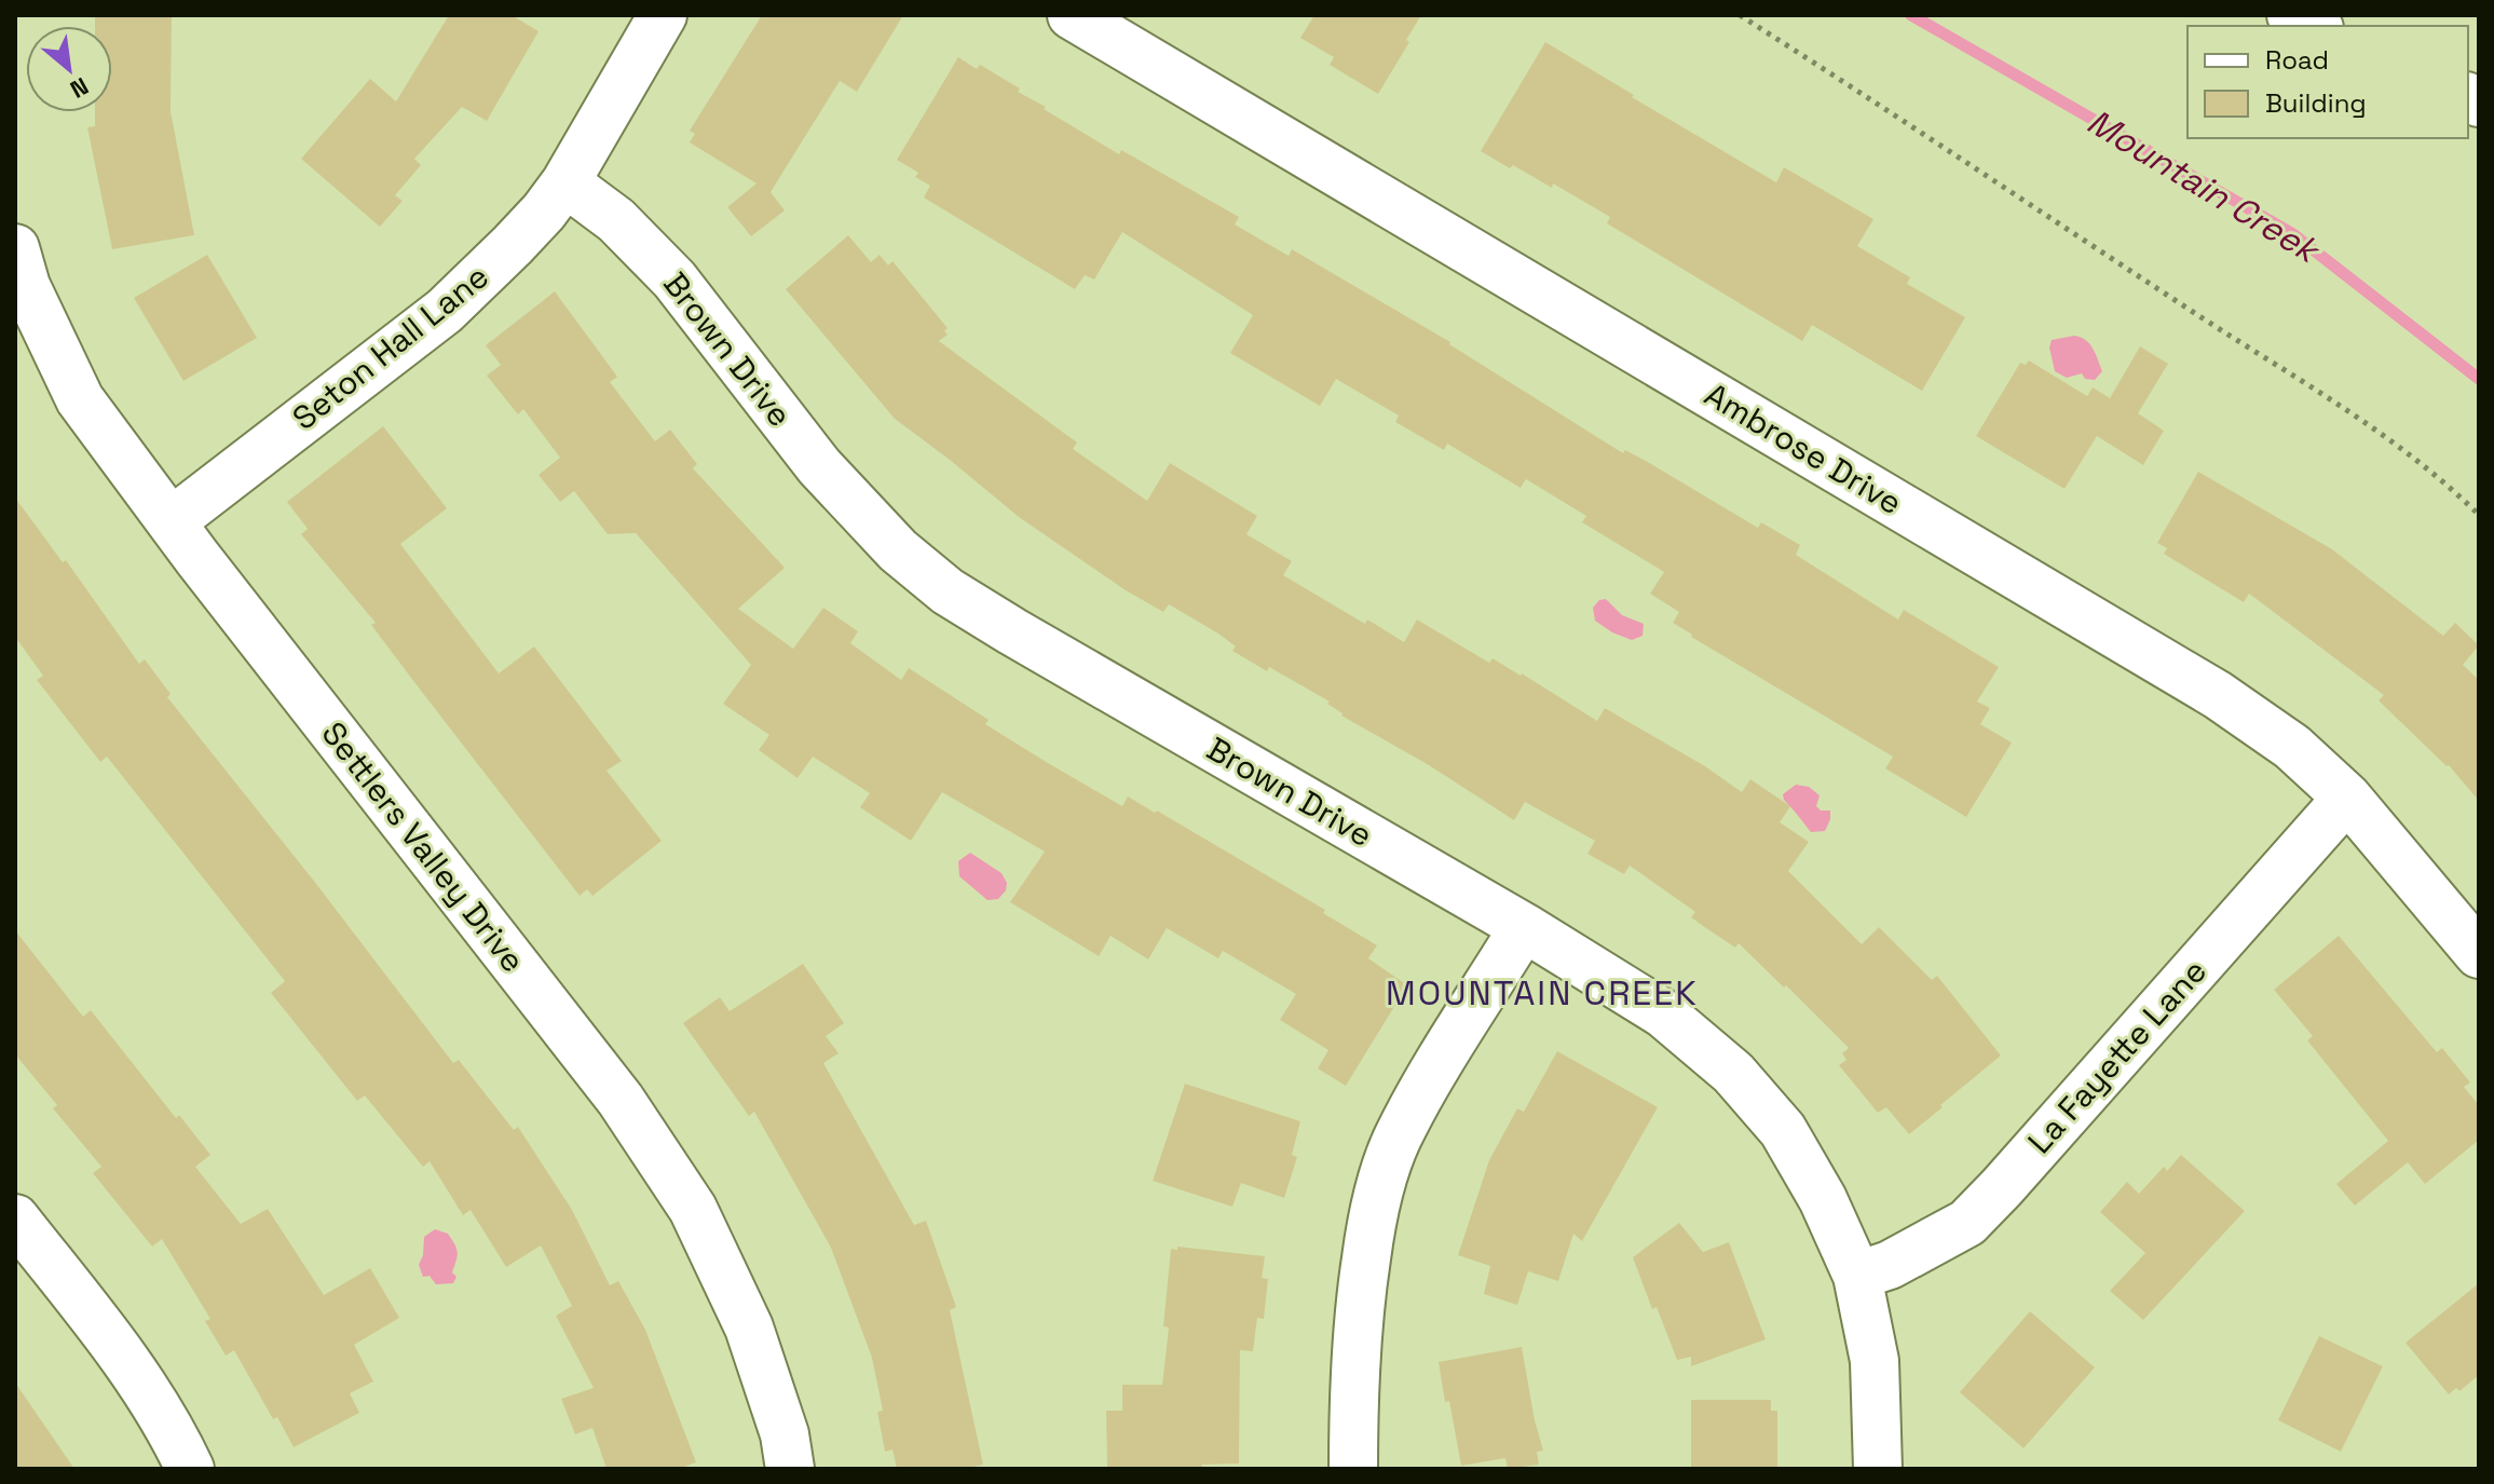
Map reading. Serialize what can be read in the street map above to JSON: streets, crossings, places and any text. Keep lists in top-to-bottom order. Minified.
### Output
{"streets":{"street":["Seton Hall Lane","Brown Drive","Ambrose Drive","Settlers Valley Drive","La Fayette Lane"]},"crossings":[["Seton Hall Lane","Brown Drive"],["Seton Hall Lane","Settlers Valley Drive"],["Brown Drive","La Fayette Lane"],["Ambrose Drive","La Fayette Lane"]],"districts":["MOUNTAIN CREEK"],"water":["Mountain Creek"],"legend":["Road","Building"],"north":"bottom right"}
